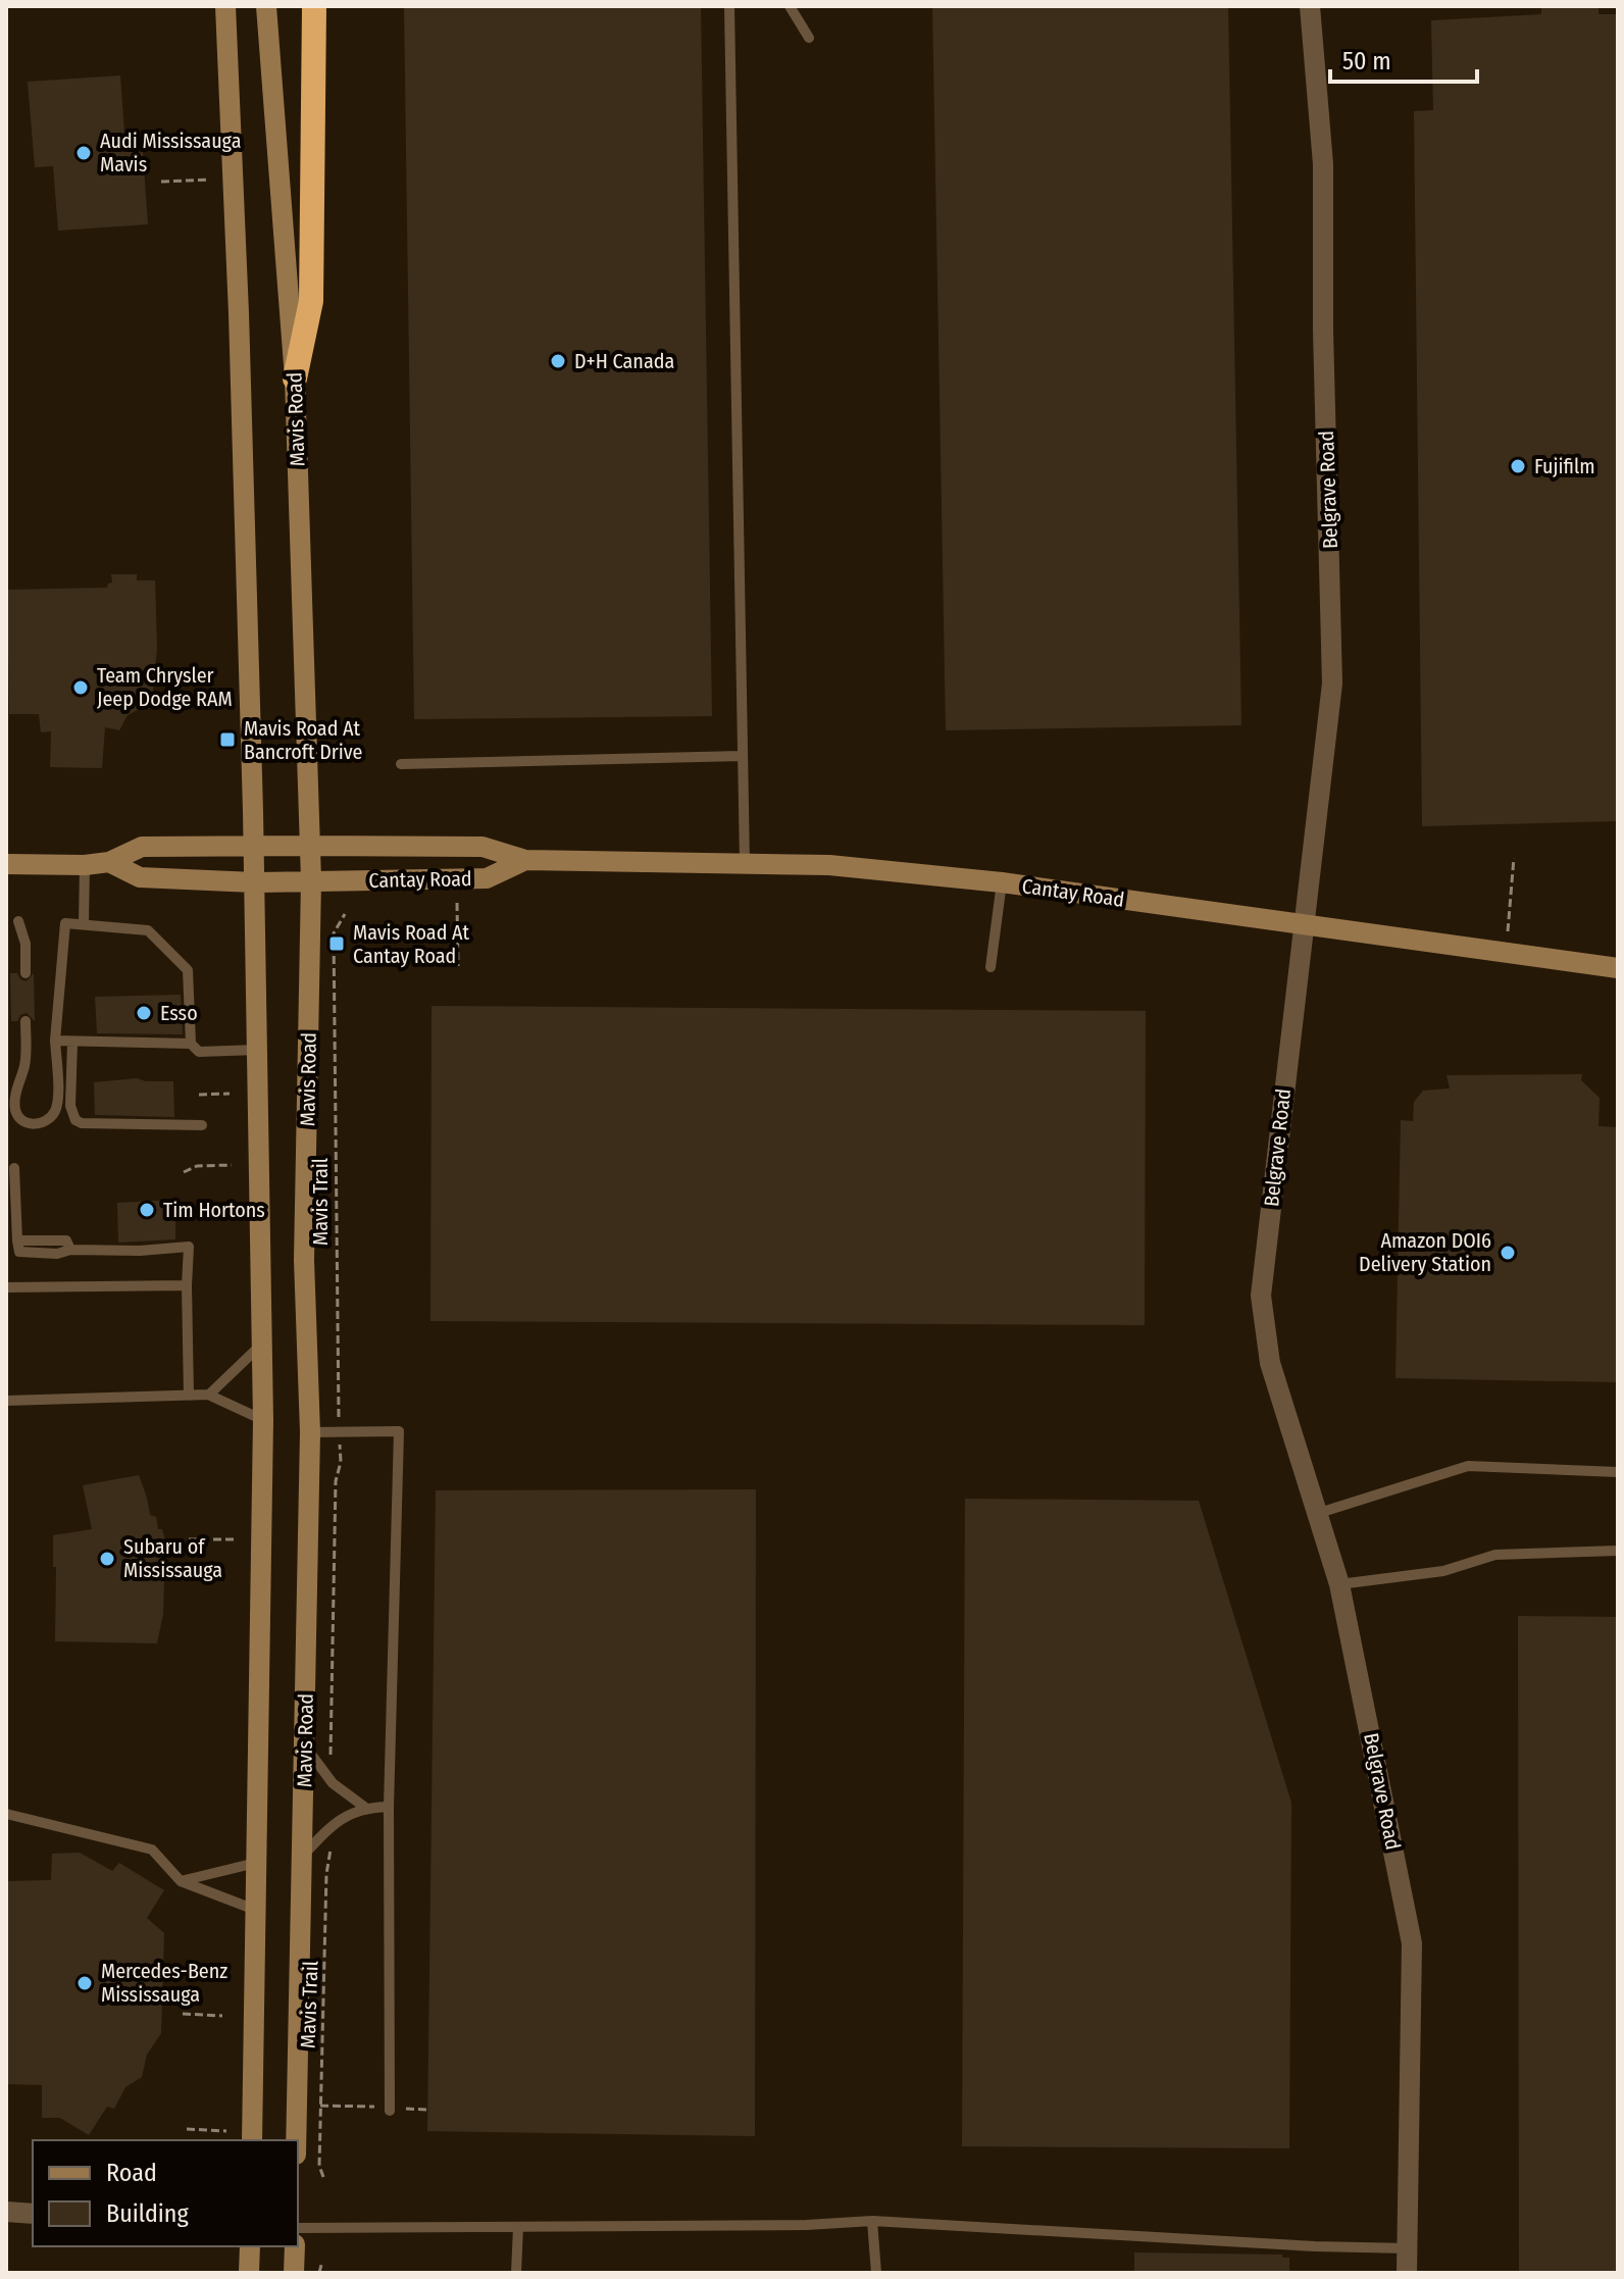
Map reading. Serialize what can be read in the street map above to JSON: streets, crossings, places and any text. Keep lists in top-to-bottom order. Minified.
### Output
{"streets":{"main road":["Mavis Road","Cantay Road"],"street":["Belgrave Road"],"path":["Mavis Trail"]},"crossings":[["Mavis Road","Cantay Road"],["Belgrave Road","Cantay Road"]],"places":{"other":["Audi Mississauga Mavis","D+H Canada","Fujifilm","Team Chrysler Jeep Dodge RAM","Esso","Tim Hortons","Amazon DOI6 Delivery Station","Subaru of Mississauga","Mercedes-Benz Mississauga"],"transit":["Mavis Road At Bancroft Drive","Mavis Road At Cantay Road"]},"legend":["Road","Building"],"scale_bar":"50 m"}
